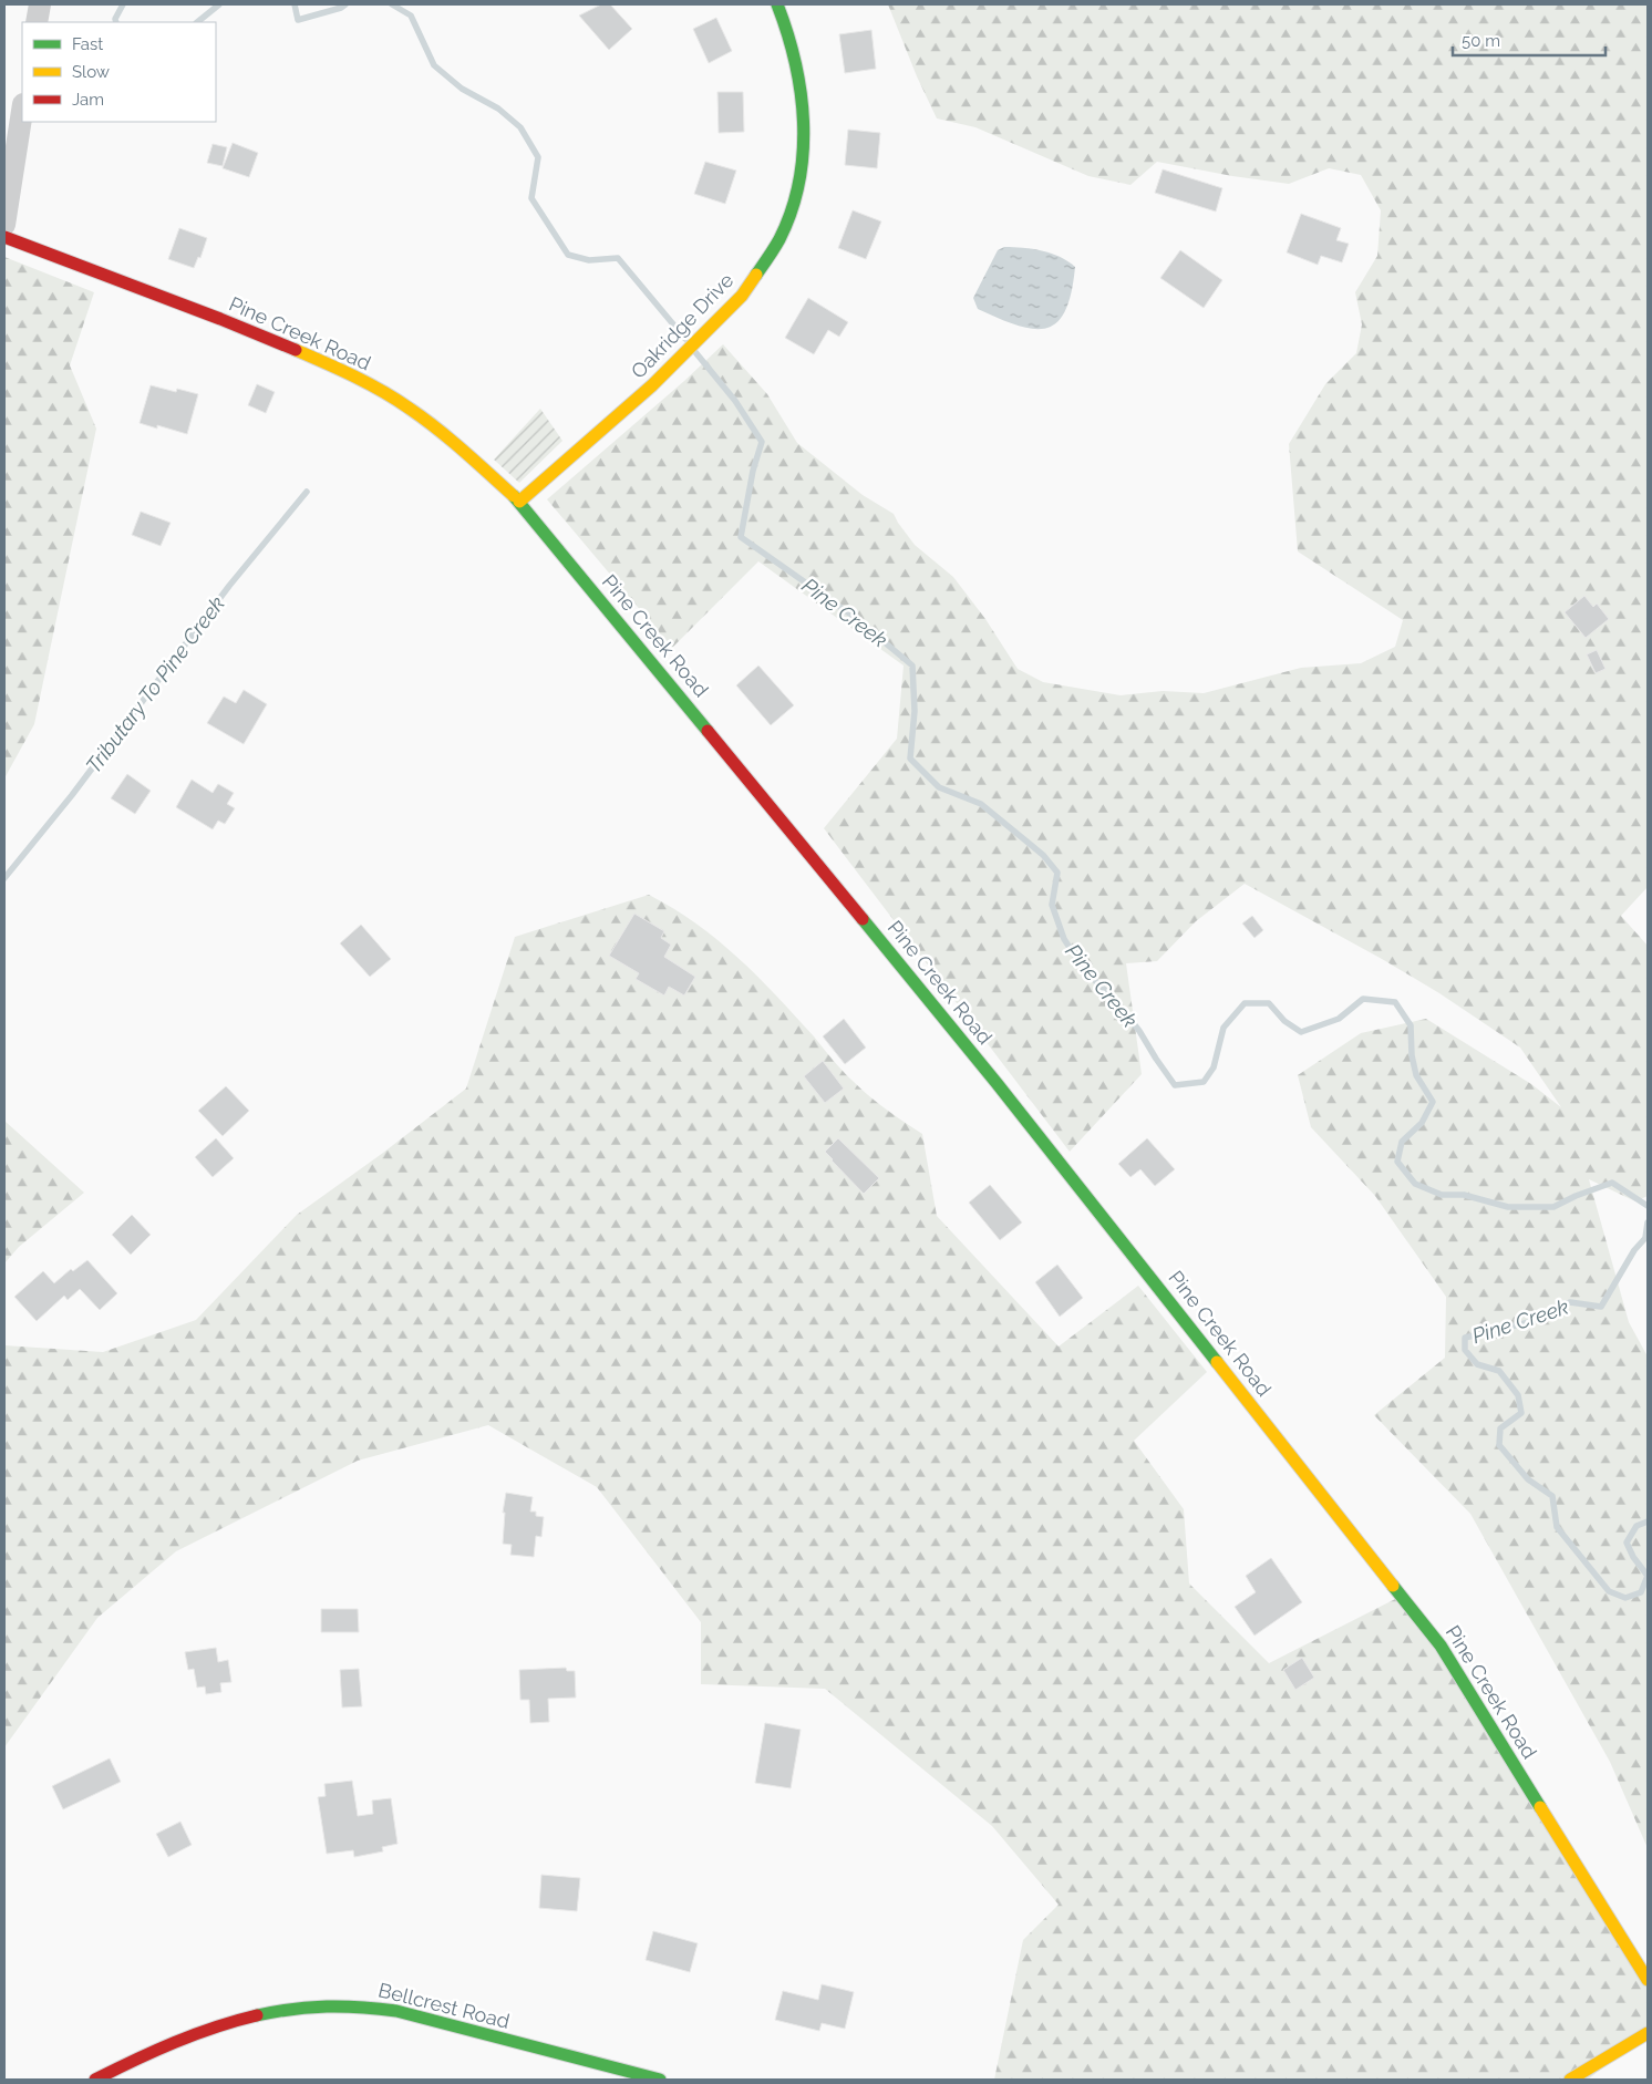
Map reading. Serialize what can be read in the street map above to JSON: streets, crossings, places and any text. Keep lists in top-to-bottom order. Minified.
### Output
{"streets":{"street":["Oakridge Drive","Pine Creek Road","Bellcrest Road"]},"crossings":[["Oakridge Drive","Pine Creek Road"]],"water":["Pine Creek","Tributary To Pine Creek"],"legend":["Fast","Slow","Jam"],"scale_bar":"50 m"}
